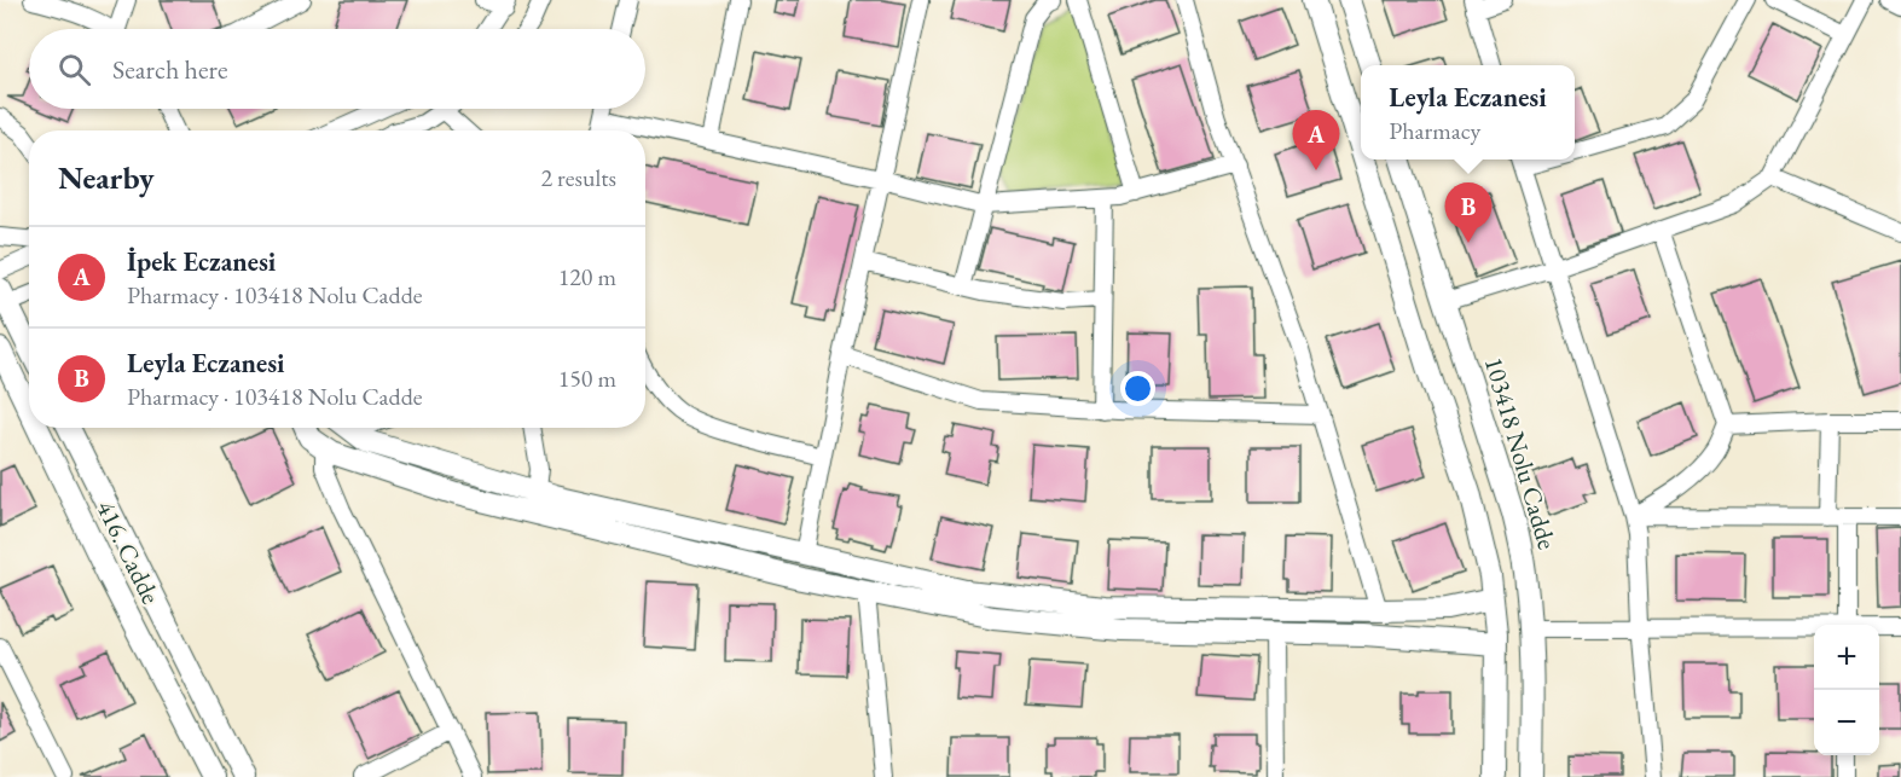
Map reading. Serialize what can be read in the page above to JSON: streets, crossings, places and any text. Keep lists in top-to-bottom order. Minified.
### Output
{"streets":{"main road":["103418 Nolu Cadde","416. Cadde"]},"page":{"search":"Search here","popup":["Leyla Eczanesi","Pharmacy"],"pins":["A","B"],"heading":["Nearby","2 results"],"list":[{"mark":"A","name":"İpek Eczanesi","note":"Pharmacy · 103418 Nolu Cadde","value":"120 m"},{"mark":"B","name":"Leyla Eczanesi","note":"Pharmacy · 103418 Nolu Cadde","value":"150 m"}],"map_buttons":["+","−"]}}
